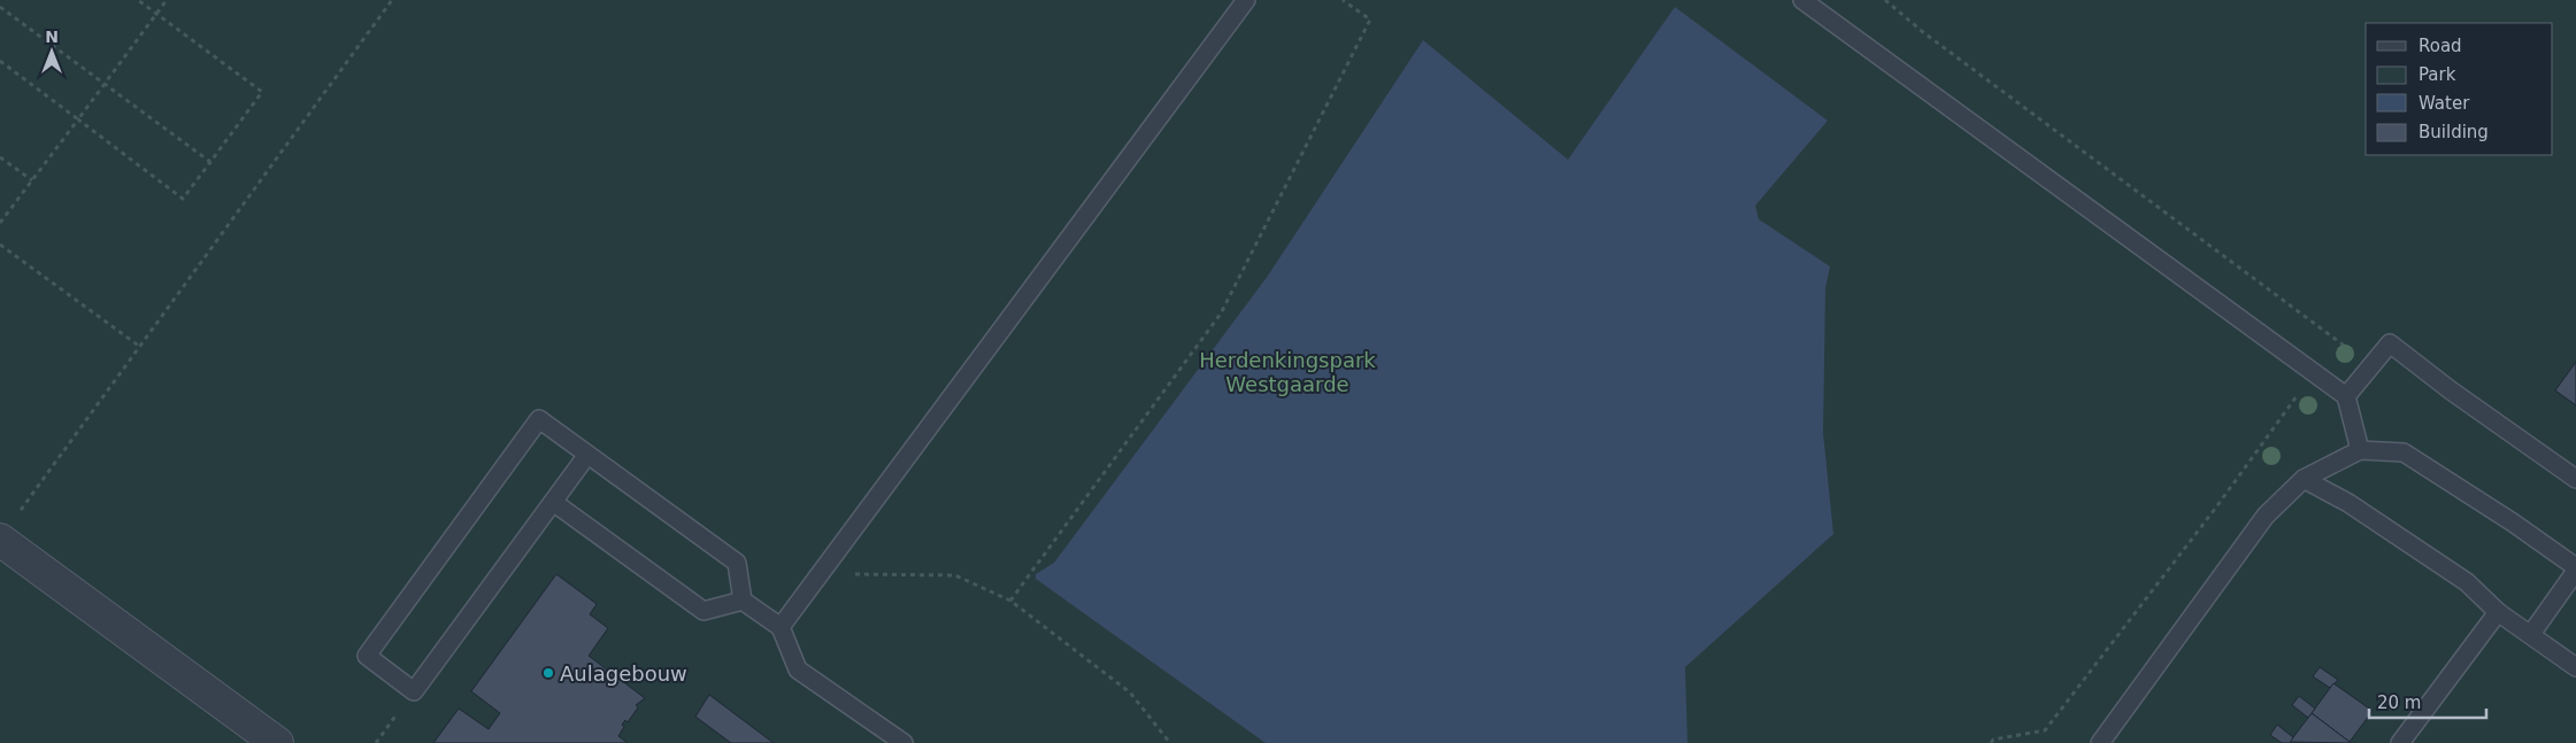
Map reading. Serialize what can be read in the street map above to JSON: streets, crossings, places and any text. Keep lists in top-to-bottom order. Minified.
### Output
{"parks":["Herdenkingspark Westgaarde"],"places":["Aulagebouw"],"legend":["Road","Park","Water","Building"],"scale_bar":"20 m","north":"top"}
